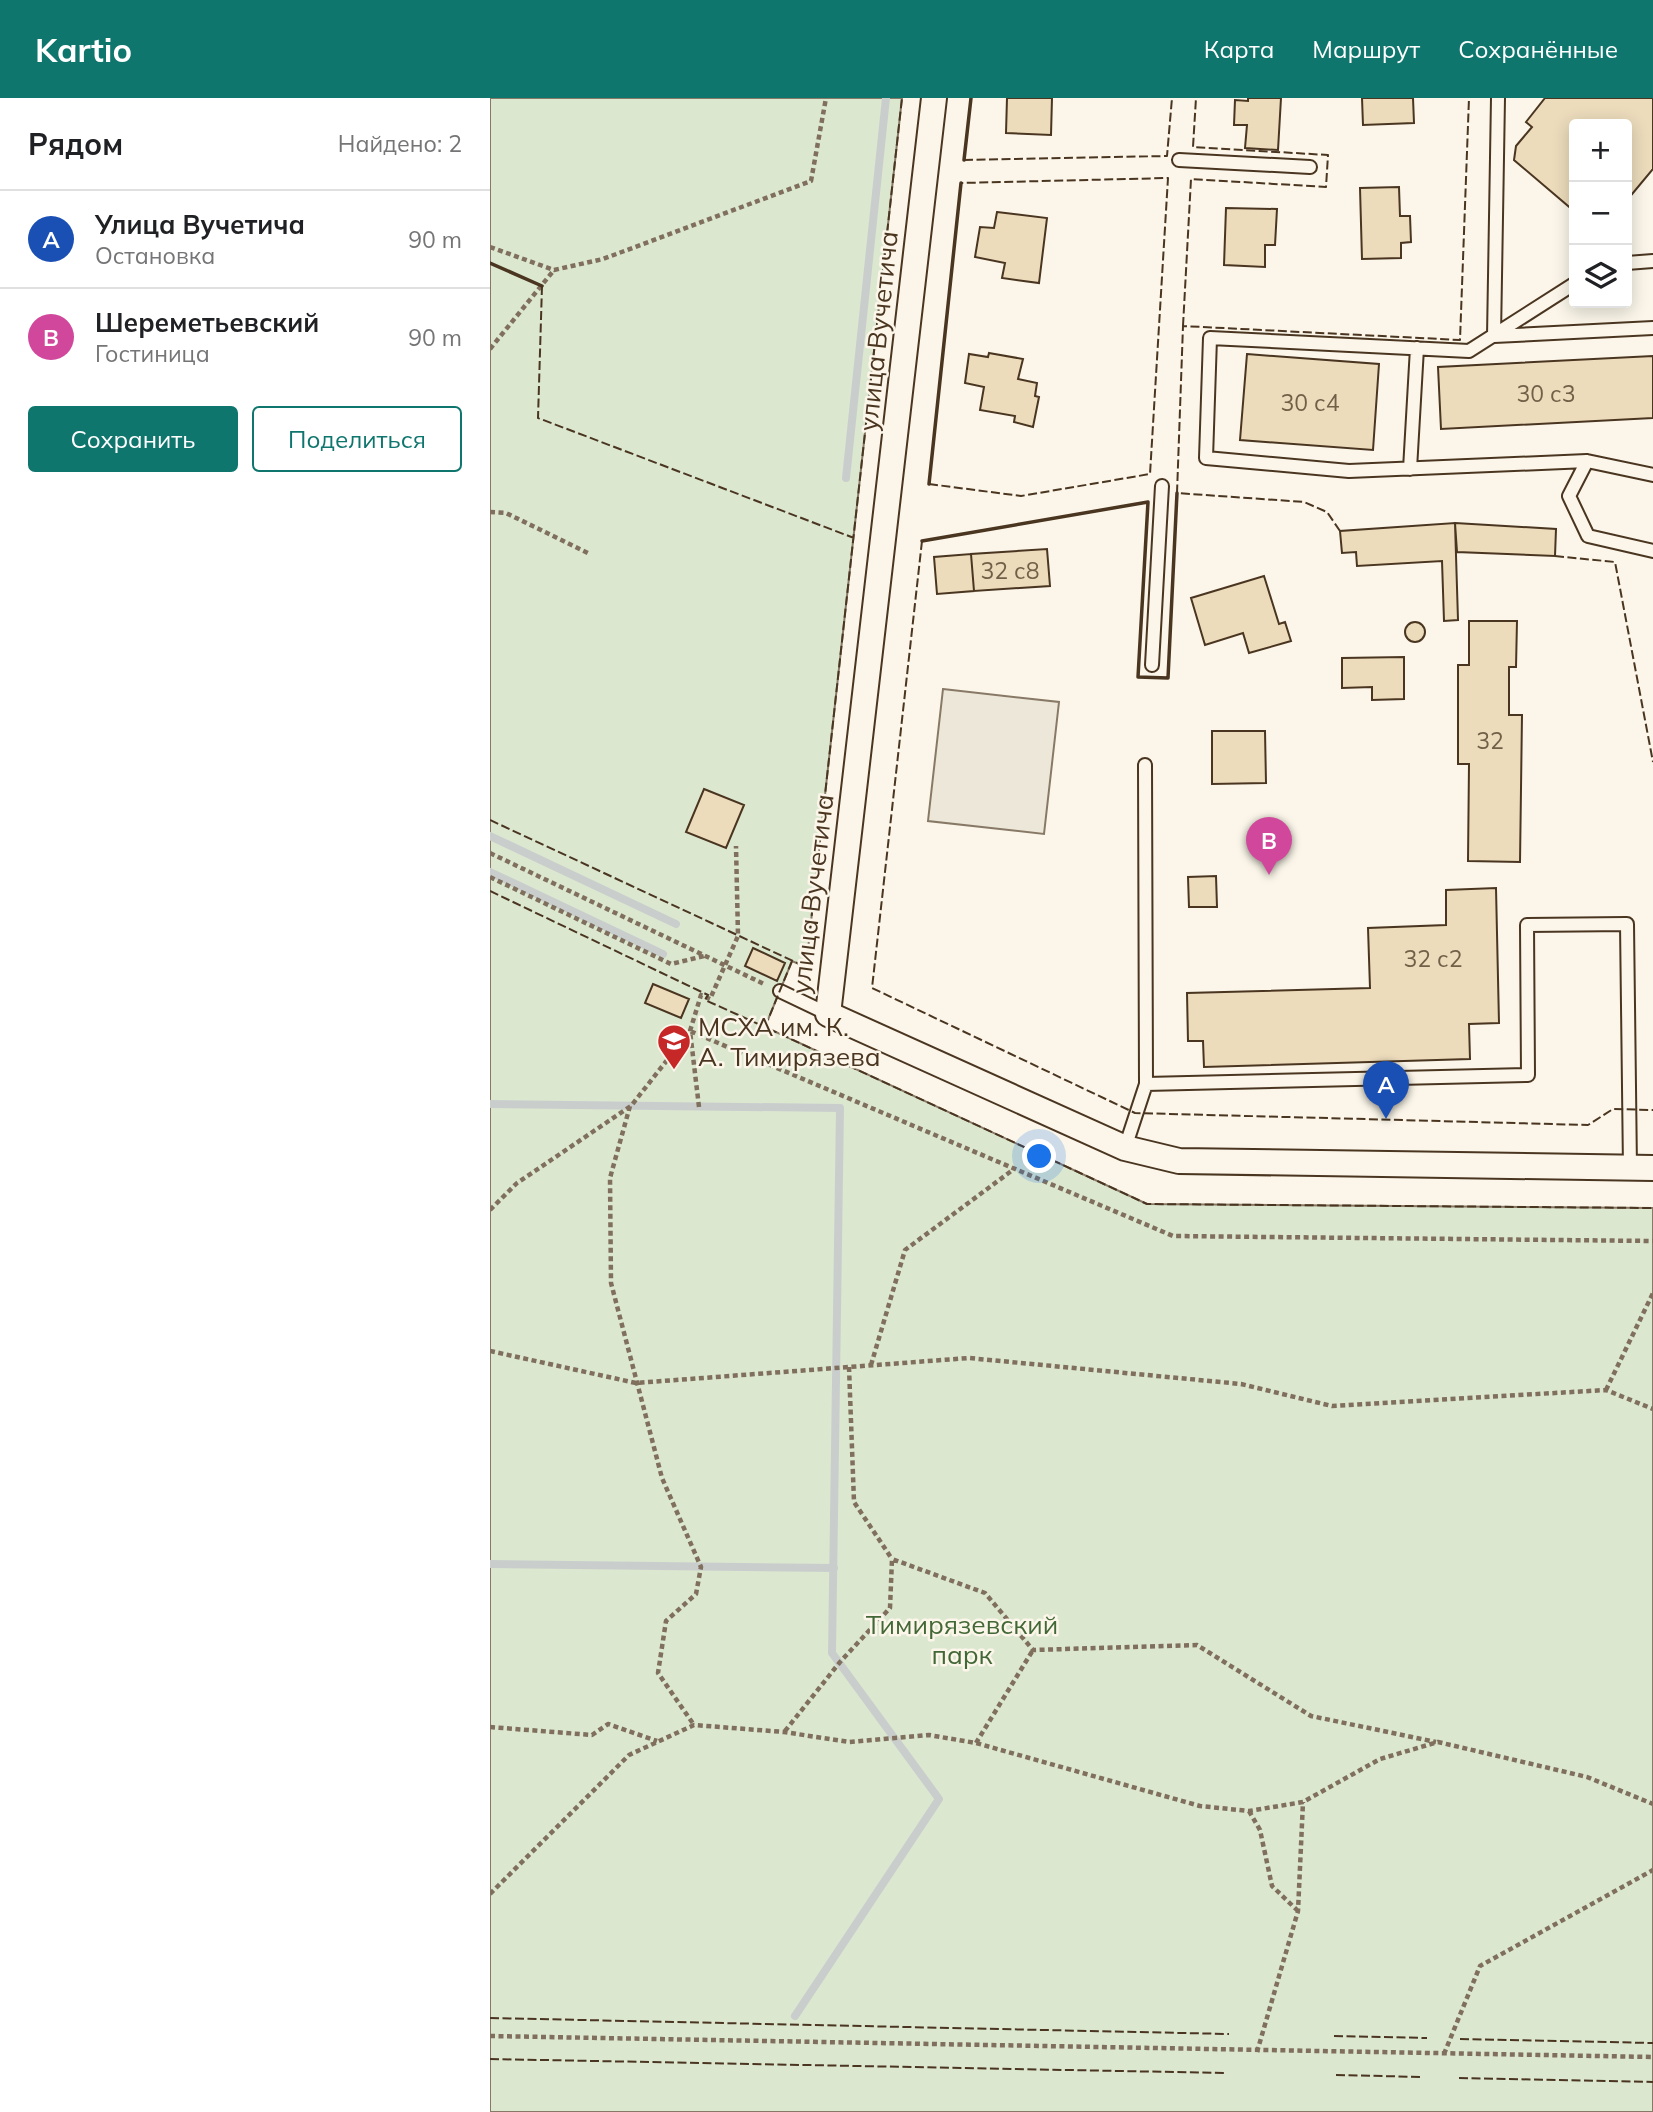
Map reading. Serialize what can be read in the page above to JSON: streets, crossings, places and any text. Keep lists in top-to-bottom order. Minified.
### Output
{"streets":{"street":["улица Вучетича"]},"parks":["Тимирязевский парк"],"places":{"school or university":["МСХА им. К. А. Тимирязева"]},"house_numbers":["30 с3","30 с4","32 с8","32","32 с2"],"page":{"header":"Kartio","nav":["Карта","Маршрут","Сохранённые"],"heading":["Рядом","Найдено: 2"],"map_buttons":["+","−"],"list":[{"mark":"A","name":"Улица Вучетича","note":"Остановка","value":"90 m"},{"mark":"B","name":"Шереметьевский","note":"Гостиница","value":"90 m"}],"buttons":["Сохранить","Поделиться"],"pins":["B","A"]}}
